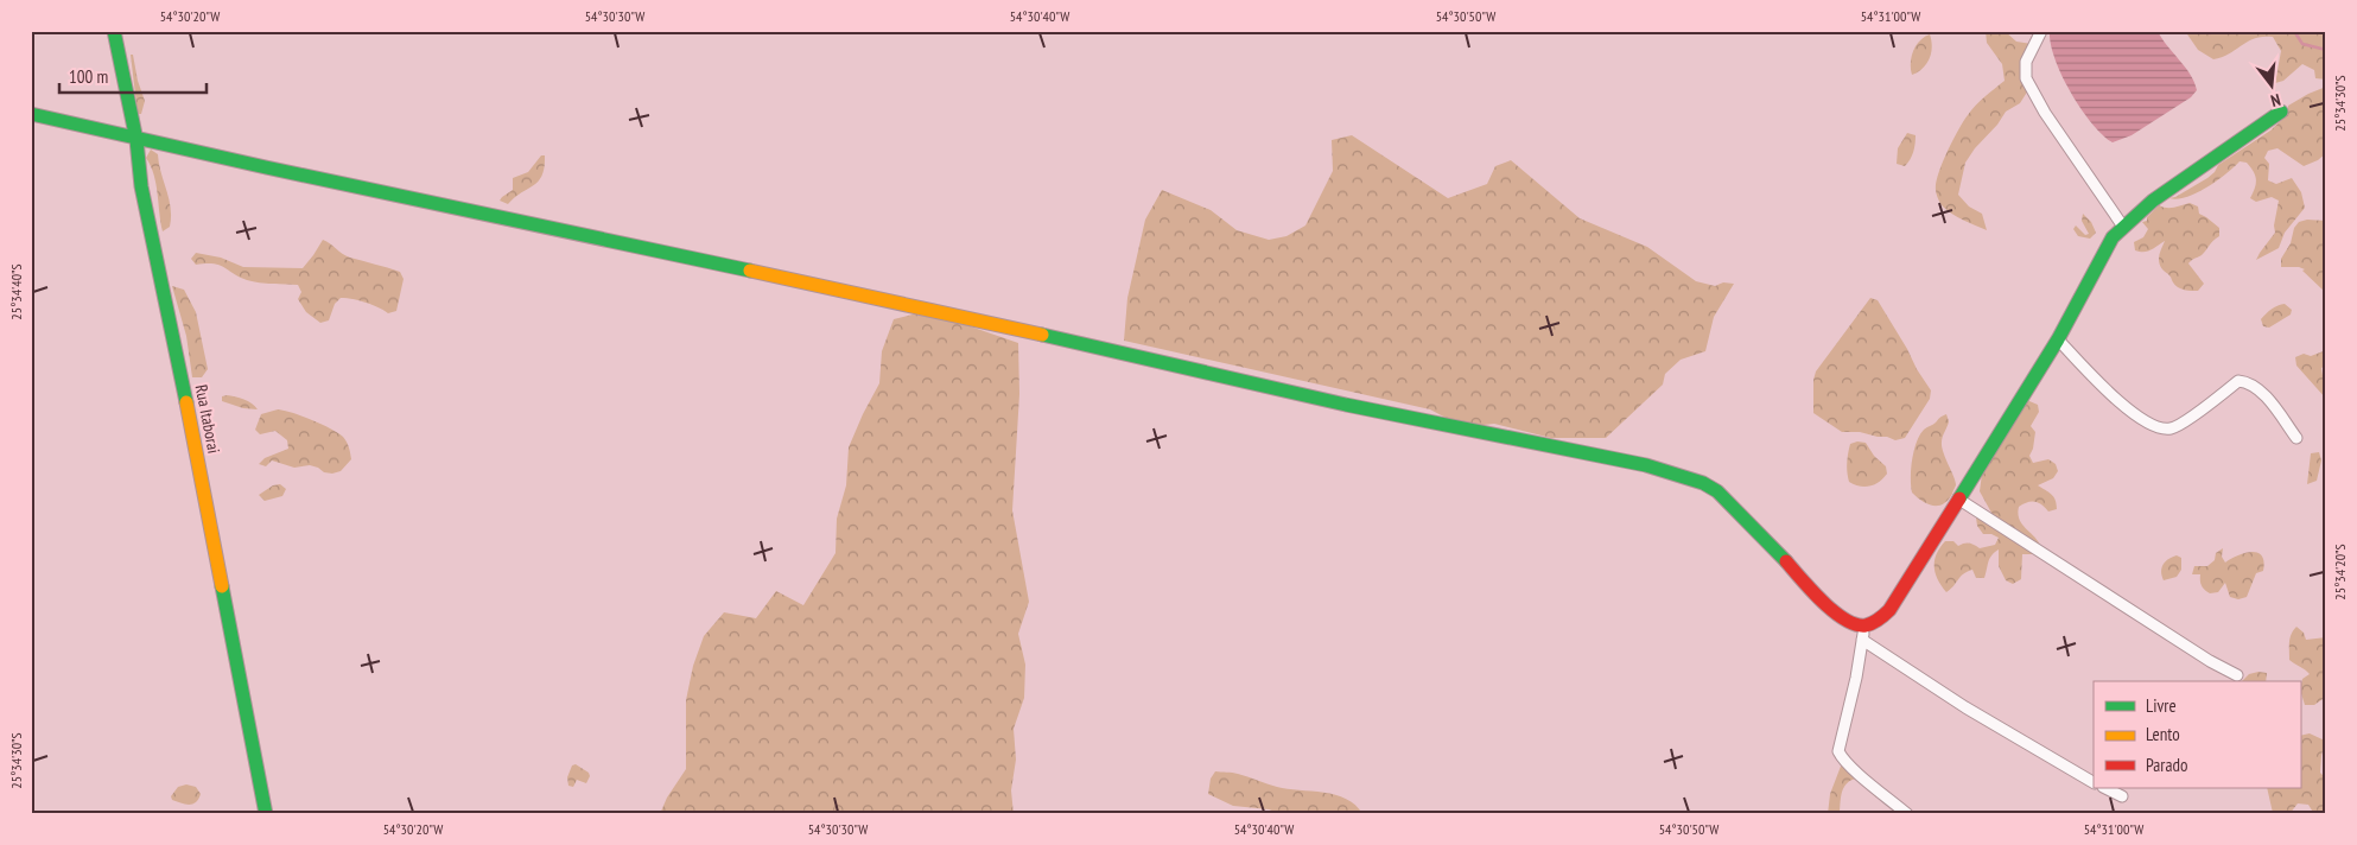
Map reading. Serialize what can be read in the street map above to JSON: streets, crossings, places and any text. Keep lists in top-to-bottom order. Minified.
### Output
{"streets":{"street":["Rua Itaborai"]},"legend":["Livre","Lento","Parado"],"scale_bar":"100 m","north":"bottom","coordinates":["54°30'20\"W","54°30'30\"W","54°30'40\"W","54°30'50\"W","54°31'00\"W","25°34'30\"S","25°34'40\"S","25°34'20\"S"]}
